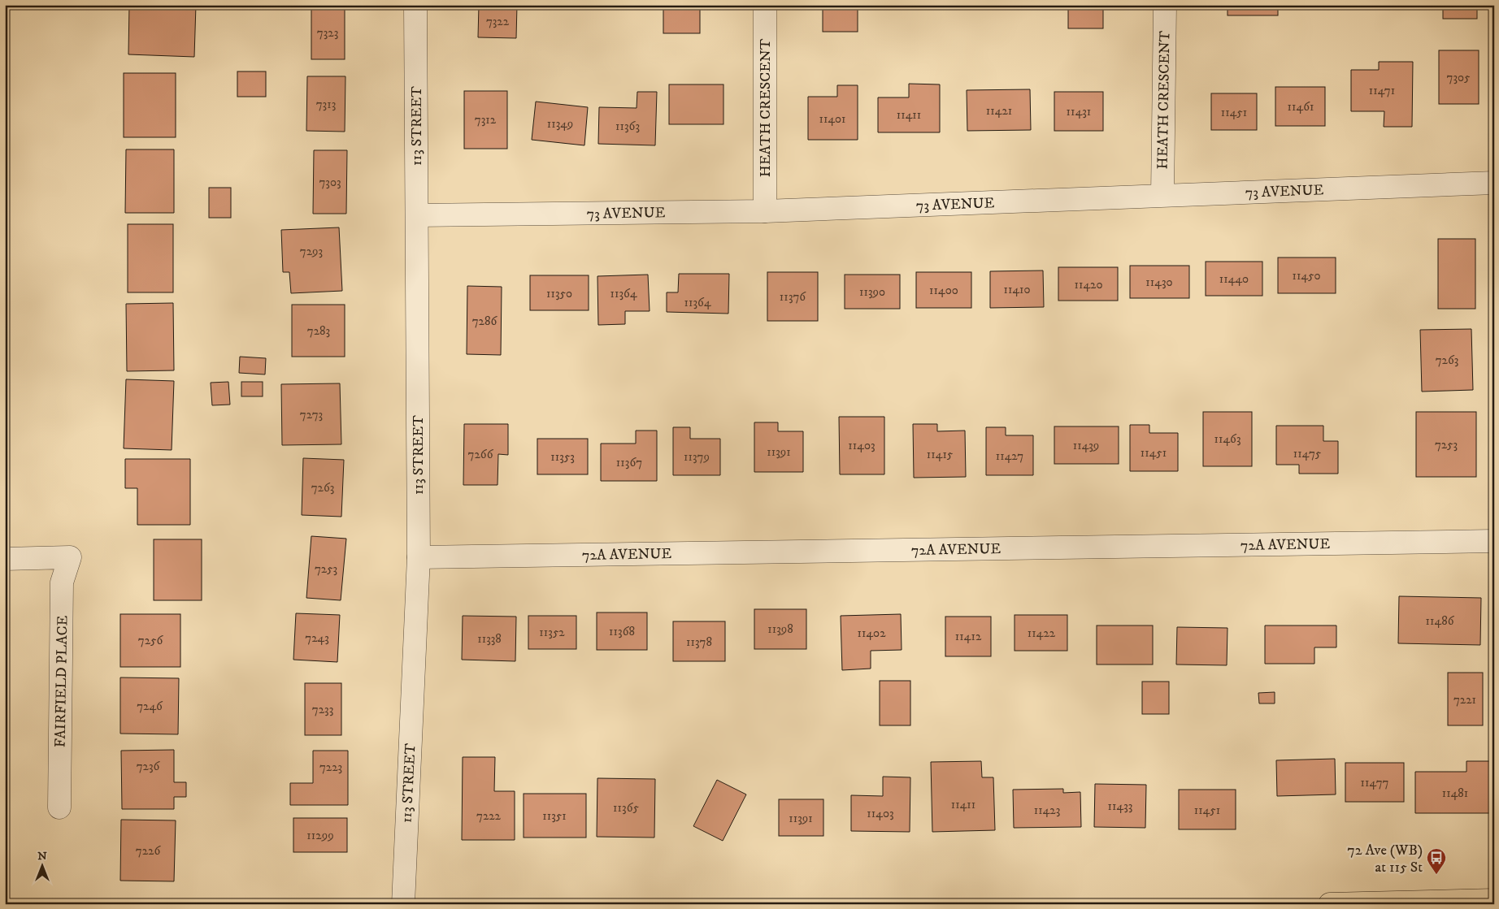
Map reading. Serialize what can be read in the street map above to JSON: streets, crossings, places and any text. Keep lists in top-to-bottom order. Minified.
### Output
{"streets":{"street":["HEATH CRESCENT","113 STREET","73 AVENUE","72A AVENUE","FAIRFIELD PLACE"]},"crossings":[["HEATH CRESCENT","73 AVENUE"],["113 STREET","73 AVENUE"],["113 STREET","72A AVENUE"]],"places":{"bus stop":["72 Ave (WB) at 115 St"]},"house_numbers":["7322","7323","7305","11471","7313","11461","11421","11431","11451","11411","11401","7312","11349","11363","7303","7293","11450","11440","11430","11420","11410","11400","11390","11350","11364","11376","11364","7286","7283","7263","7273","11463","7253","11403","11439","11391","11451","11475","7266","11415","11427","11353","11379","11367","7263","7253","11486","11398","11368","11352","11402","11422","11412","7243","11338","7256","11378","7221","7246","7233","7236","7223","11477","11481","11411","11433","11365","11423","11451","11403","7222","11351","11391","11299","7226"],"north":"top"}
